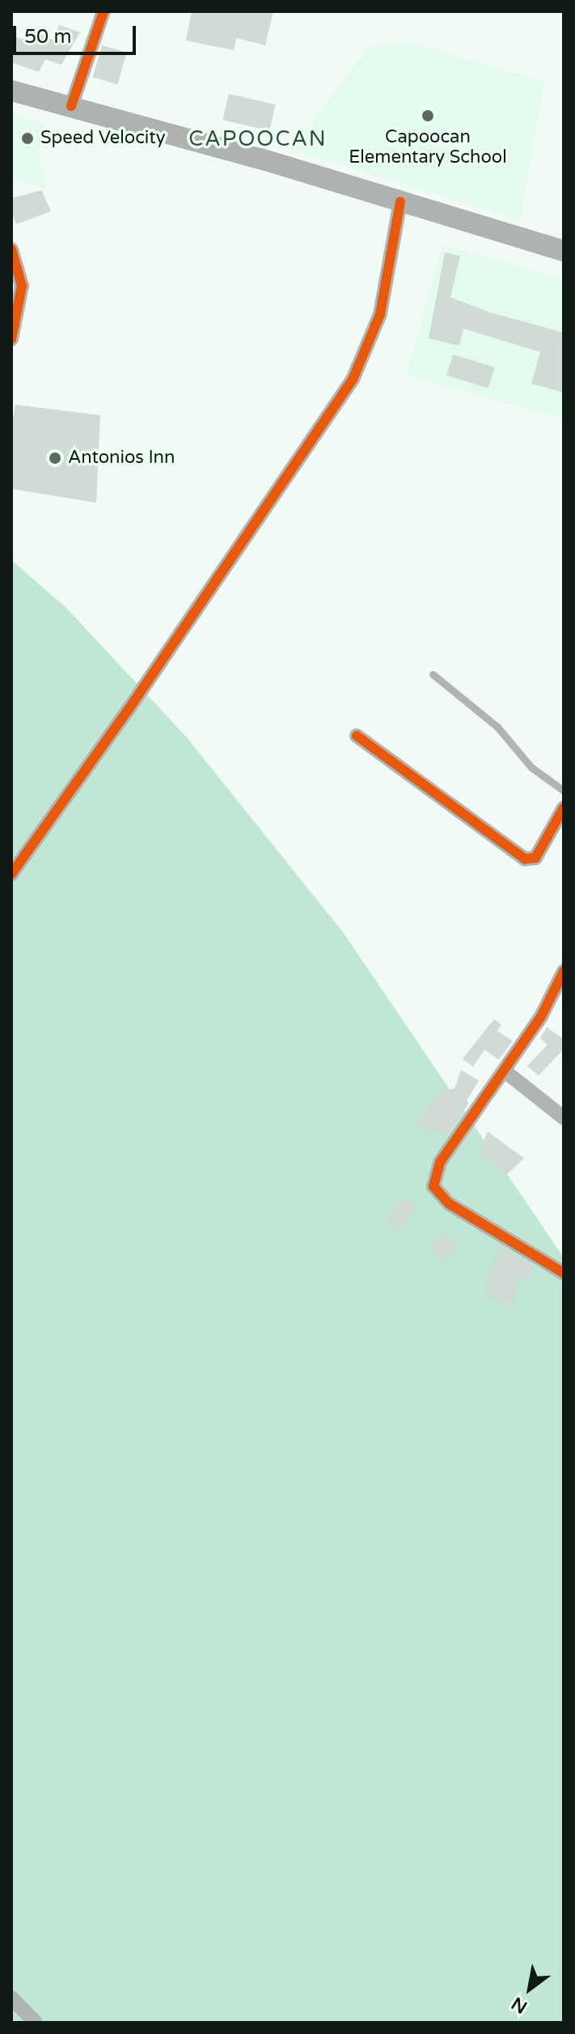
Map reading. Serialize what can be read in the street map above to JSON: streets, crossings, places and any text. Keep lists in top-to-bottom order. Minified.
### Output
{"districts":["CAPOOCAN"],"places":["Capoocan Elementary School","Speed Velocity","Antonios Inn"],"scale_bar":"50 m","north":"bottom left"}
